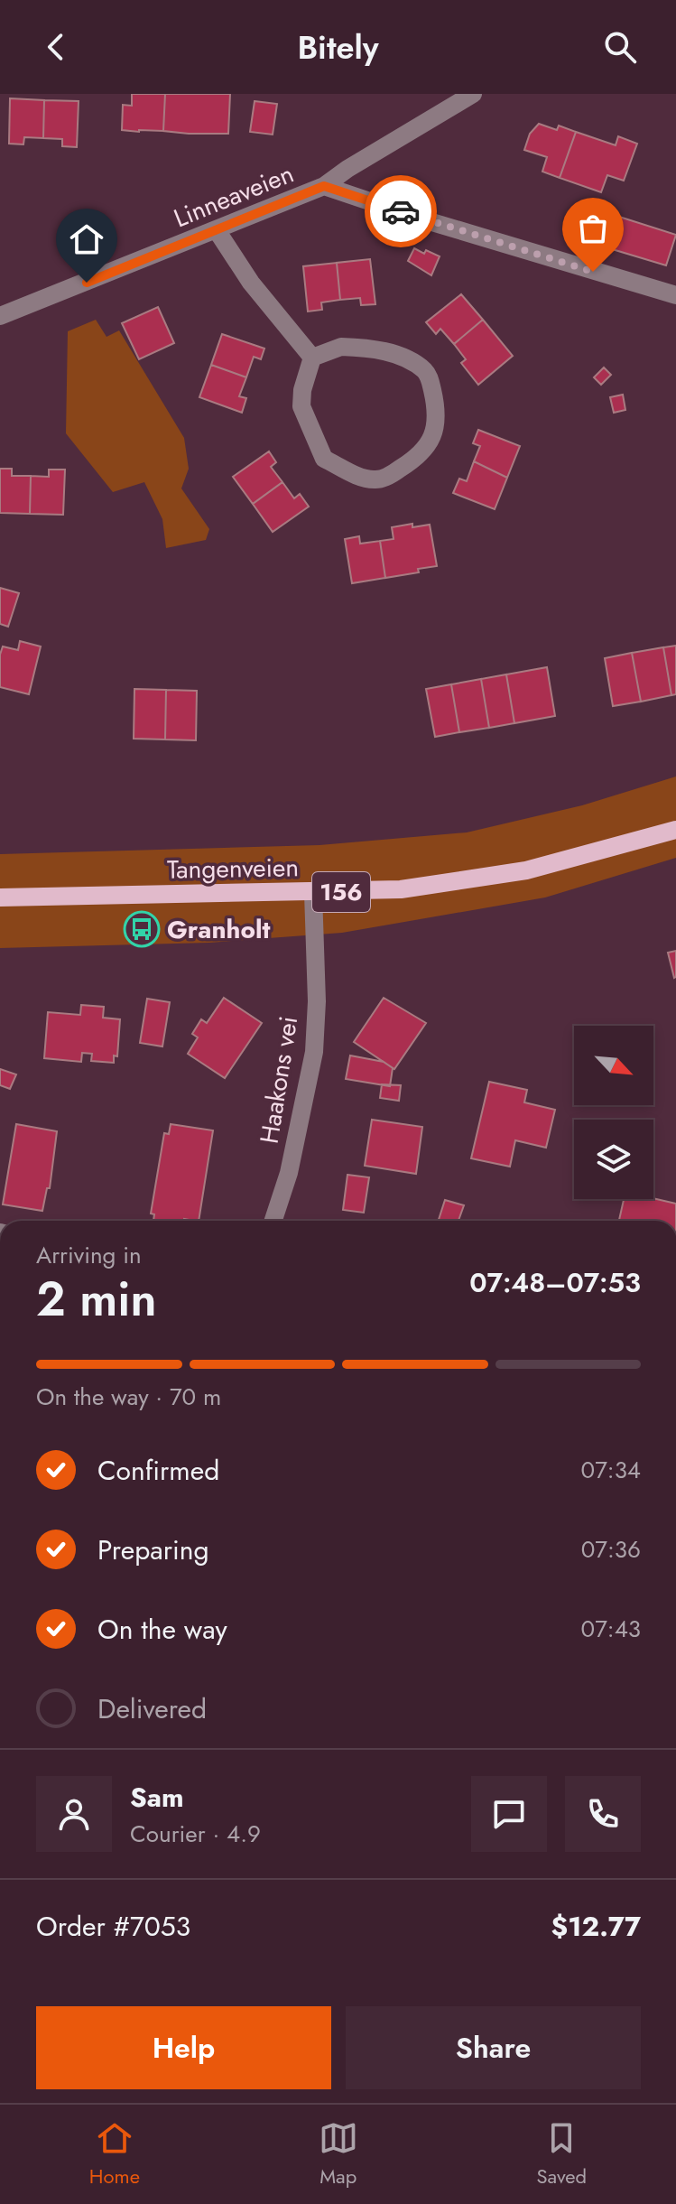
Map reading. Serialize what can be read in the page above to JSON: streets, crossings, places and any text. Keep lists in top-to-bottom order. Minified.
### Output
{"streets":{"main road":["Tangenveien","156"],"street":["Linneaveien","Haakons vei"]},"crossings":[["Tangenveien","Haakons vei"]],"places":{"bus stop":["Granholt"]},"north":"bottom right","page":{"header":"Bitely","heading":["2 min","Arriving in","07:48–07:53"],"panel":["Sam","Courier · 4.9","Order #7053","$12.77"],"bar":"On the way · 70 m","list":[["Confirmed","07:34"],["Preparing","07:36"],["On the way","07:43"],"Delivered"],"buttons":["Help","Share"],"tabs":["Home","Map","Saved"]}}
